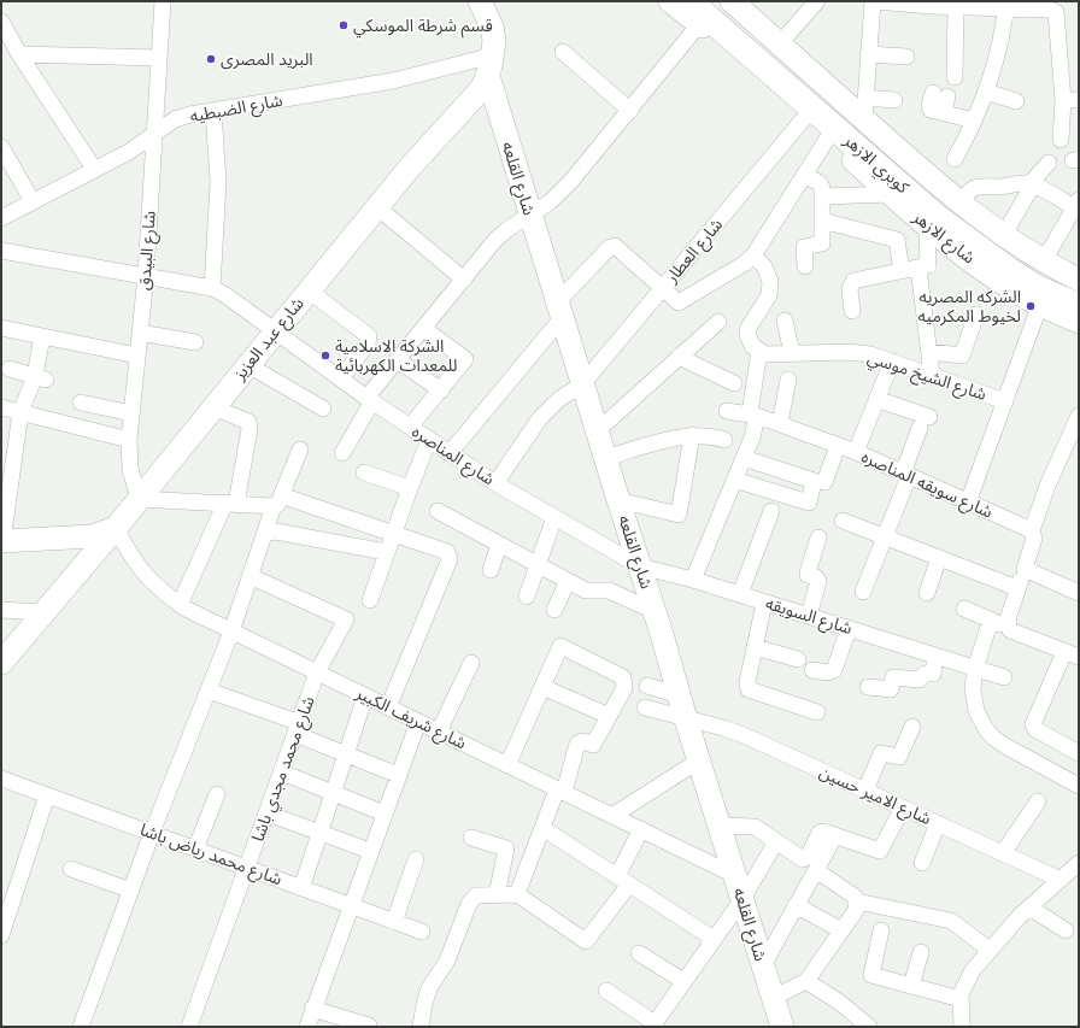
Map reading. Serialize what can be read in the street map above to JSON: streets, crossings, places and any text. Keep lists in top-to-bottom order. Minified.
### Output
{"streets":{"main road":["كوبري الازهر","شارع القلعه","شارع الازهر","شارع عبد العزيز"],"street":["شارع الضبطيه","شارع البيدق","شارع العطار","شارع الشيخ موسي","شارع المناصره","شارع سويقه المناصره","شارع السويقه","شارع شريف الكبير","شارع محمد مجدي باشا","شارع الامير حسين","شارع محمد رياض باشا"]},"crossings":[["شارع الضبطيه","شارع القلعه"],["شارع الضبطيه","شارع البيدق"],["شارع الضبطيه","شارع عبد العزيز"],["شارع القلعه","شارع العطار"],["شارع القلعه","شارع عبد العزيز"],["شارع القلعه","شارع المناصره"],["شارع القلعه","شارع السويقه"],["شارع القلعه","شارع شريف الكبير"],["شارع القلعه","شارع الامير حسين"],["شارع الازهر","شارع العطار"],["شارع البيدق","شارع عبد العزيز"],["شارع البيدق","شارع المناصره"],["شارع العطار","شارع المناصره"],["شارع عبد العزيز","شارع المناصره"],["شارع عبد العزيز","شارع شريف الكبير"],["شارع المناصره","شارع السويقه"],["شارع شريف الكبير","شارع محمد مجدي باشا"],["شارع محمد مجدي باشا","شارع محمد رياض باشا"]],"places":["قسم شرطة الموسكي","البريد المصرى","الشركه المصريه لخيوط المكرميه","الشركة الاسلامية للمعدات الكهربائية"]}
